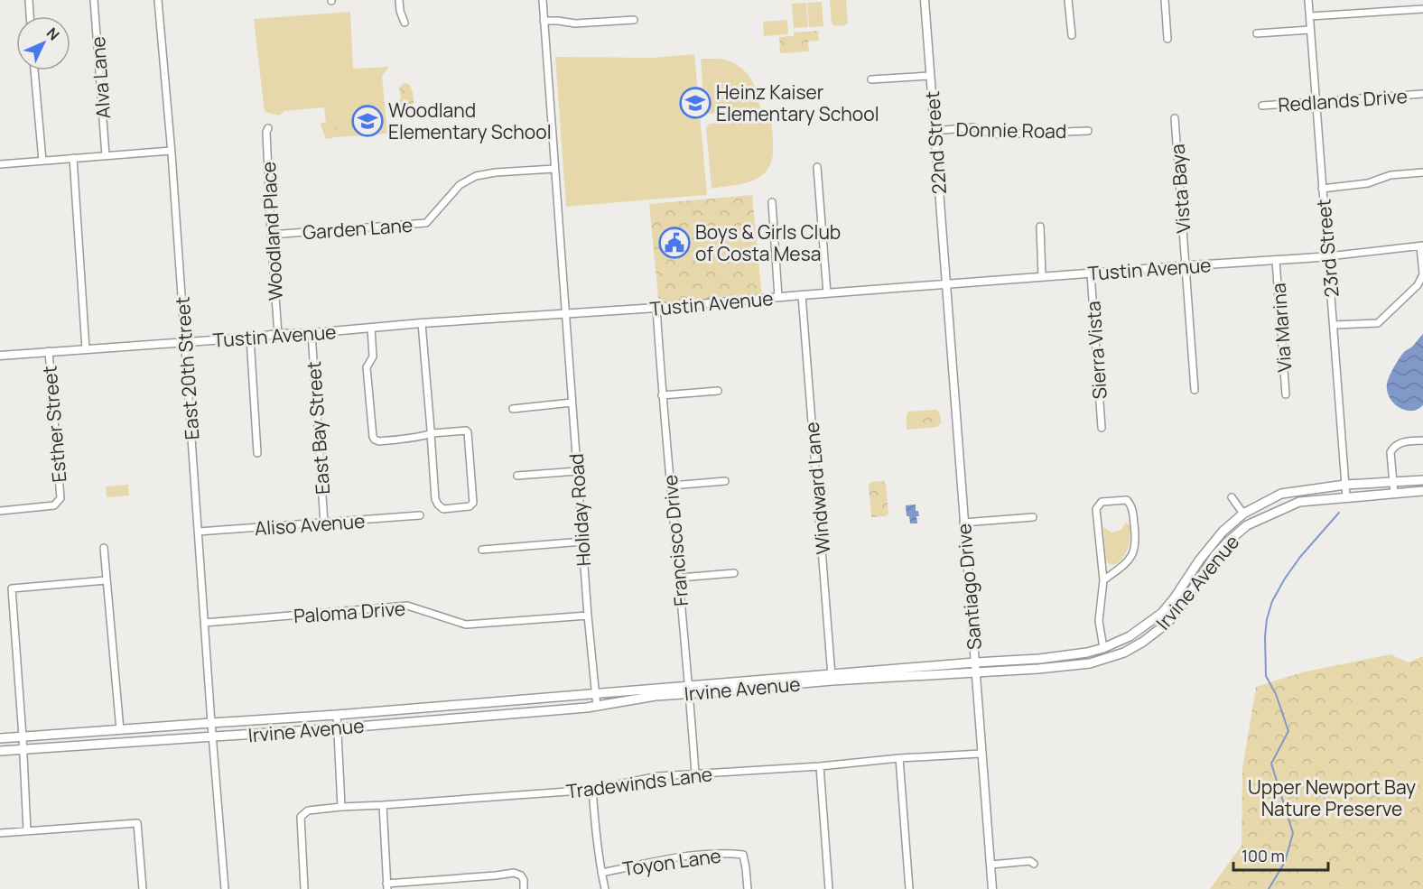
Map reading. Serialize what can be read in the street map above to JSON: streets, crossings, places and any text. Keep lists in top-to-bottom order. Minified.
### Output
{"streets":{"main road":["Irvine Avenue"],"street":["Alva Lane","Redlands Drive","Donnie Road","22nd Street","Vista Baya","Garden Lane","Woodland Place","23rd Street","Tustin Avenue","Via Marina","Sierra Vista","East 20th Street","Esther Street","East Bay Street","Windward Lane","Holiday Road","Aliso Avenue","Francisco Drive","Santiago Drive","Paloma Drive","Tradewinds Lane","Toyon Lane"]},"crossings":[["Redlands Drive","23rd Street"],["Donnie Road","22nd Street"],["22nd Street","Tustin Avenue"],["22nd Street","Santiago Drive"],["Vista Baya","Tustin Avenue"],["Garden Lane","Woodland Place"],["Garden Lane","Holiday Road"],["Woodland Place","Tustin Avenue"],["23rd Street","Tustin Avenue"],["23rd Street","Irvine Avenue"],["Tustin Avenue","Via Marina"],["Tustin Avenue","Sierra Vista"],["Tustin Avenue","East 20th Street"],["Tustin Avenue","Esther Street"],["Tustin Avenue","East Bay Street"],["Tustin Avenue","Windward Lane"],["Tustin Avenue","Holiday Road"],["Tustin Avenue","Francisco Drive"],["Tustin Avenue","Santiago Drive"],["East 20th Street","Aliso Avenue"],["East 20th Street","Irvine Avenue"],["East 20th Street","Paloma Drive"],["East Bay Street","Aliso Avenue"],["Windward Lane","Irvine Avenue"],["Holiday Road","Irvine Avenue"],["Holiday Road","Paloma Drive"],["Francisco Drive","Irvine Avenue"],["Francisco Drive","Tradewinds Lane"],["Irvine Avenue","Santiago Drive"],["Santiago Drive","Tradewinds Lane"]],"parks":["Upper Newport Bay Nature Preserve"],"places":{"school or university":["Heinz Kaiser Elementary School","Woodland Elementary School"],"public building":["Boys & Girls Club of Costa Mesa"]},"scale_bar":"100 m","north":"top right"}
